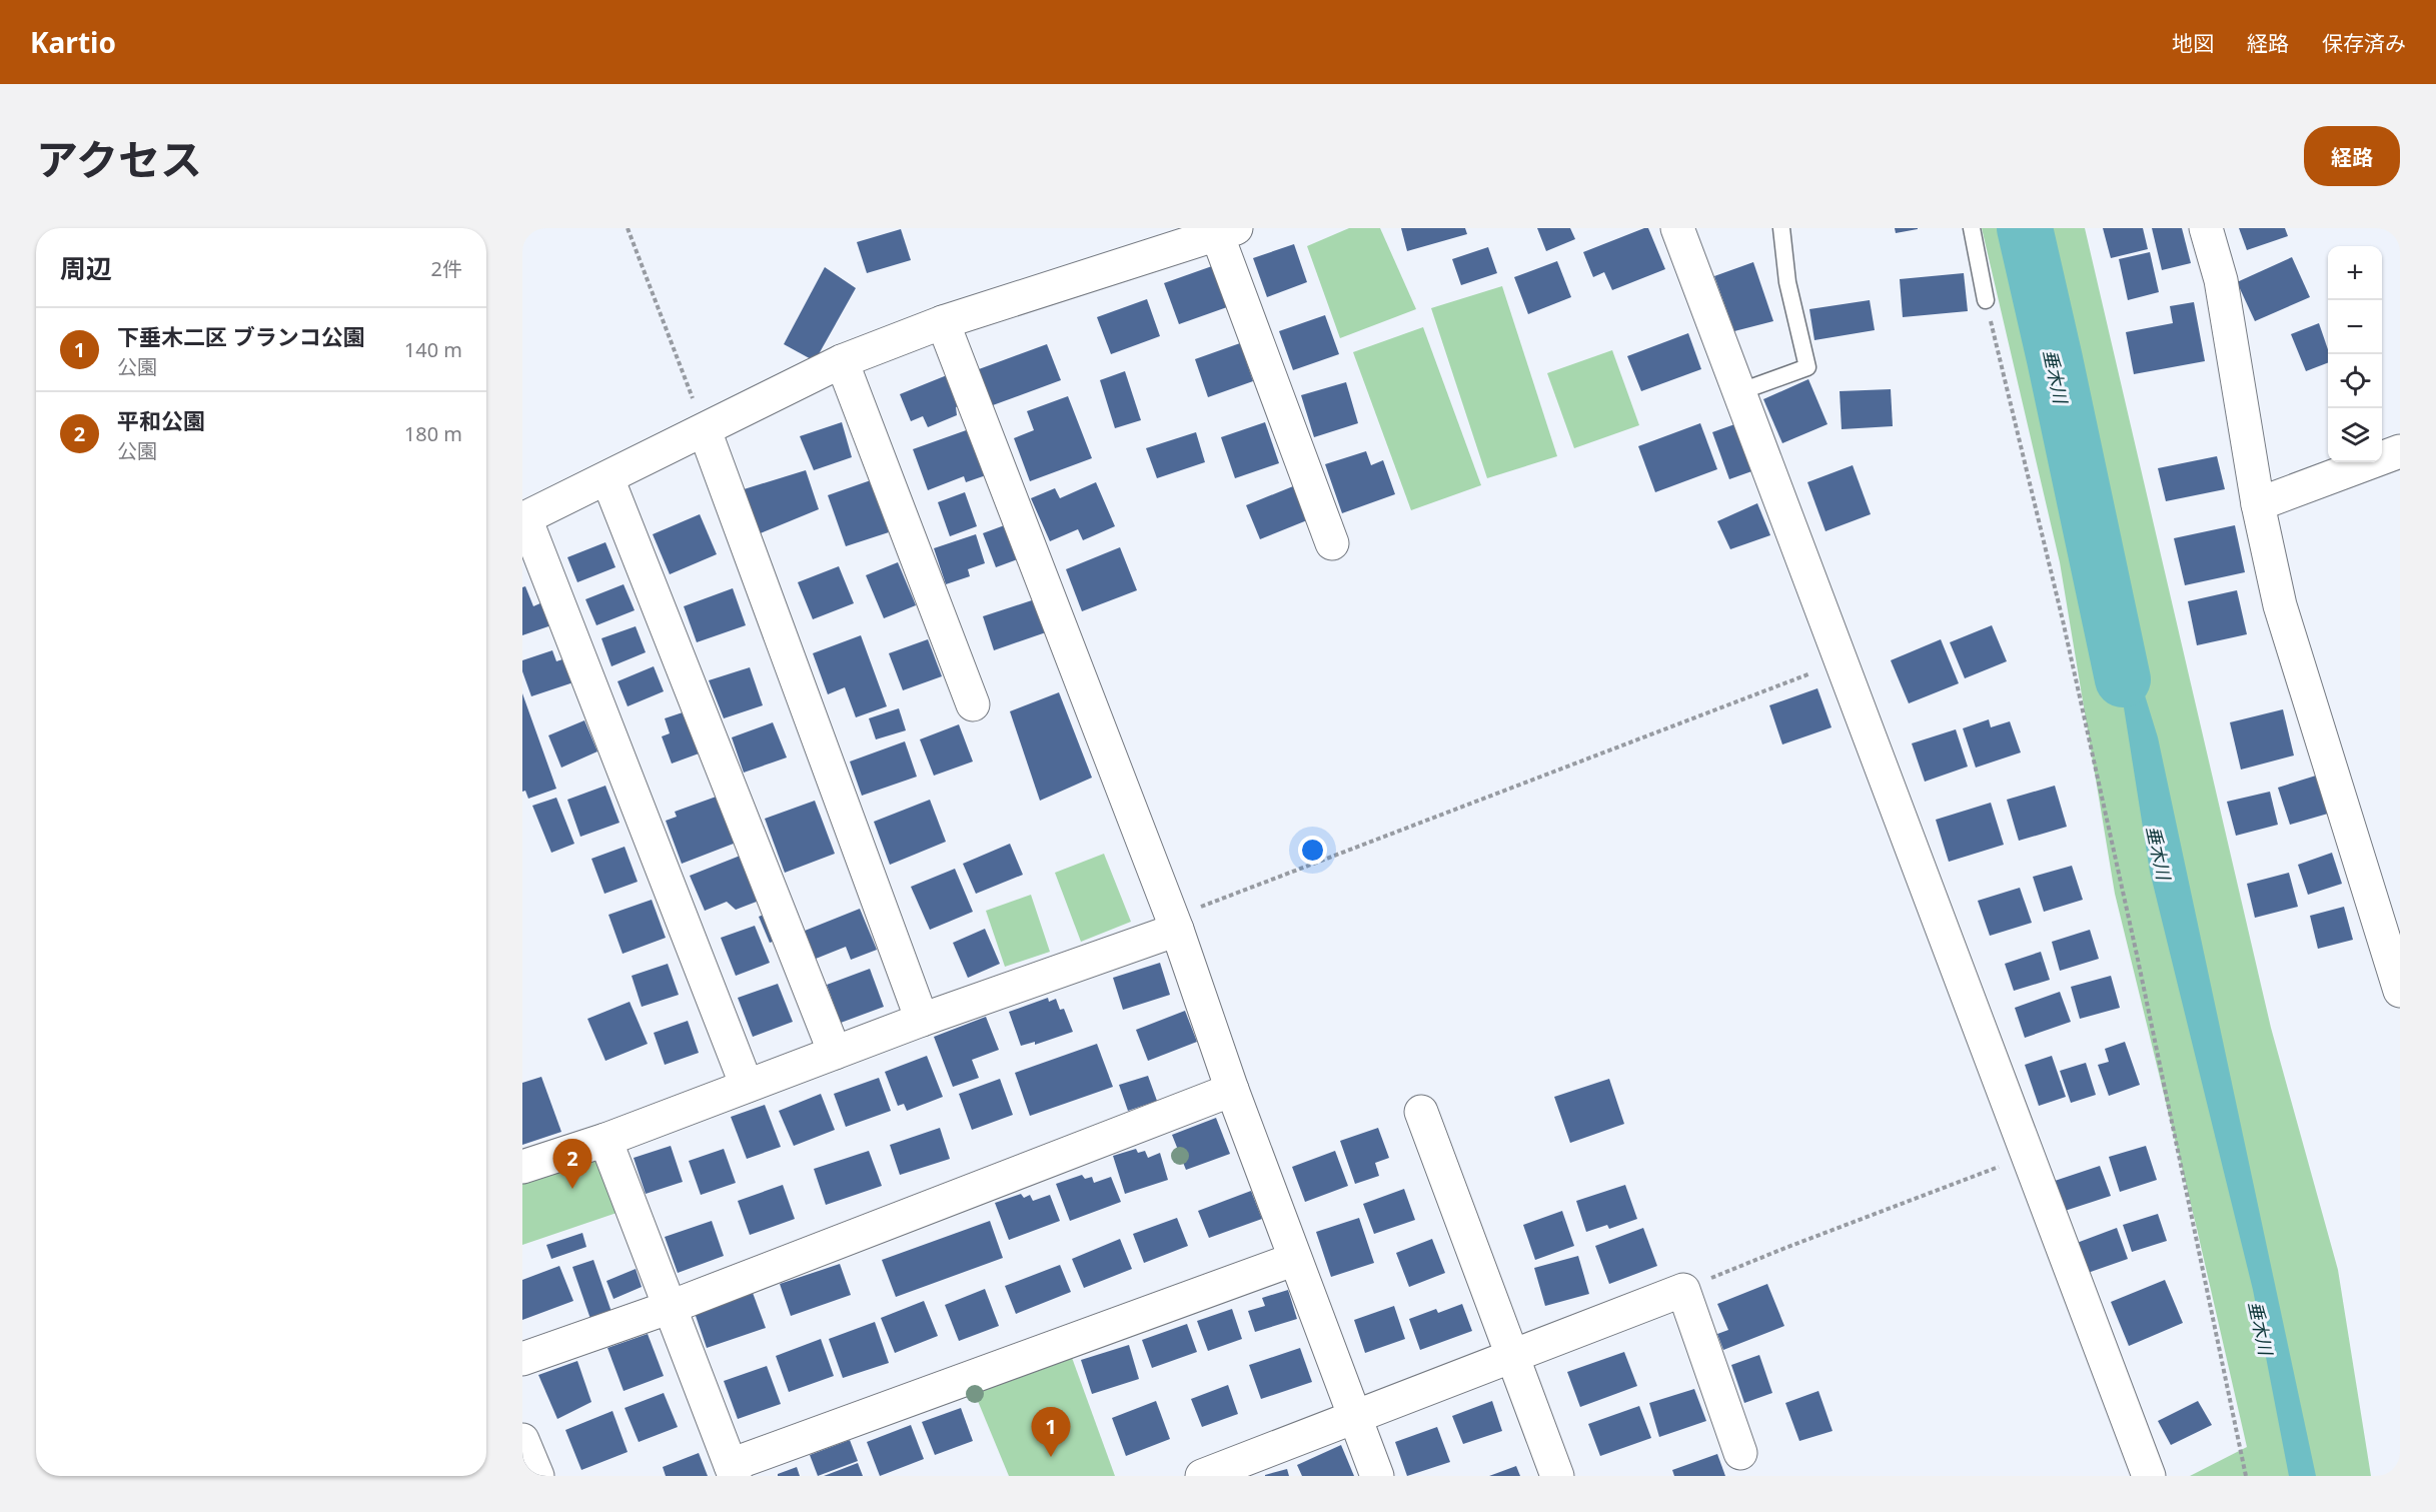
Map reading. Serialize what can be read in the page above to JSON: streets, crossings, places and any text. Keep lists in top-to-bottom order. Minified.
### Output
{"water":["垂木川"],"page":{"header":"Kartio","nav":["地図","経路","保存済み"],"title":"アクセス","buttons":"経路","heading":["周辺","2件"],"map_buttons":["+","−"],"list":[{"mark":"1","name":"下垂木二区 ブランコ公園","note":"公園","value":"140 m"},{"mark":"2","name":"平和公園","note":"公園","value":"180 m"}],"pins":["2","1"]}}
